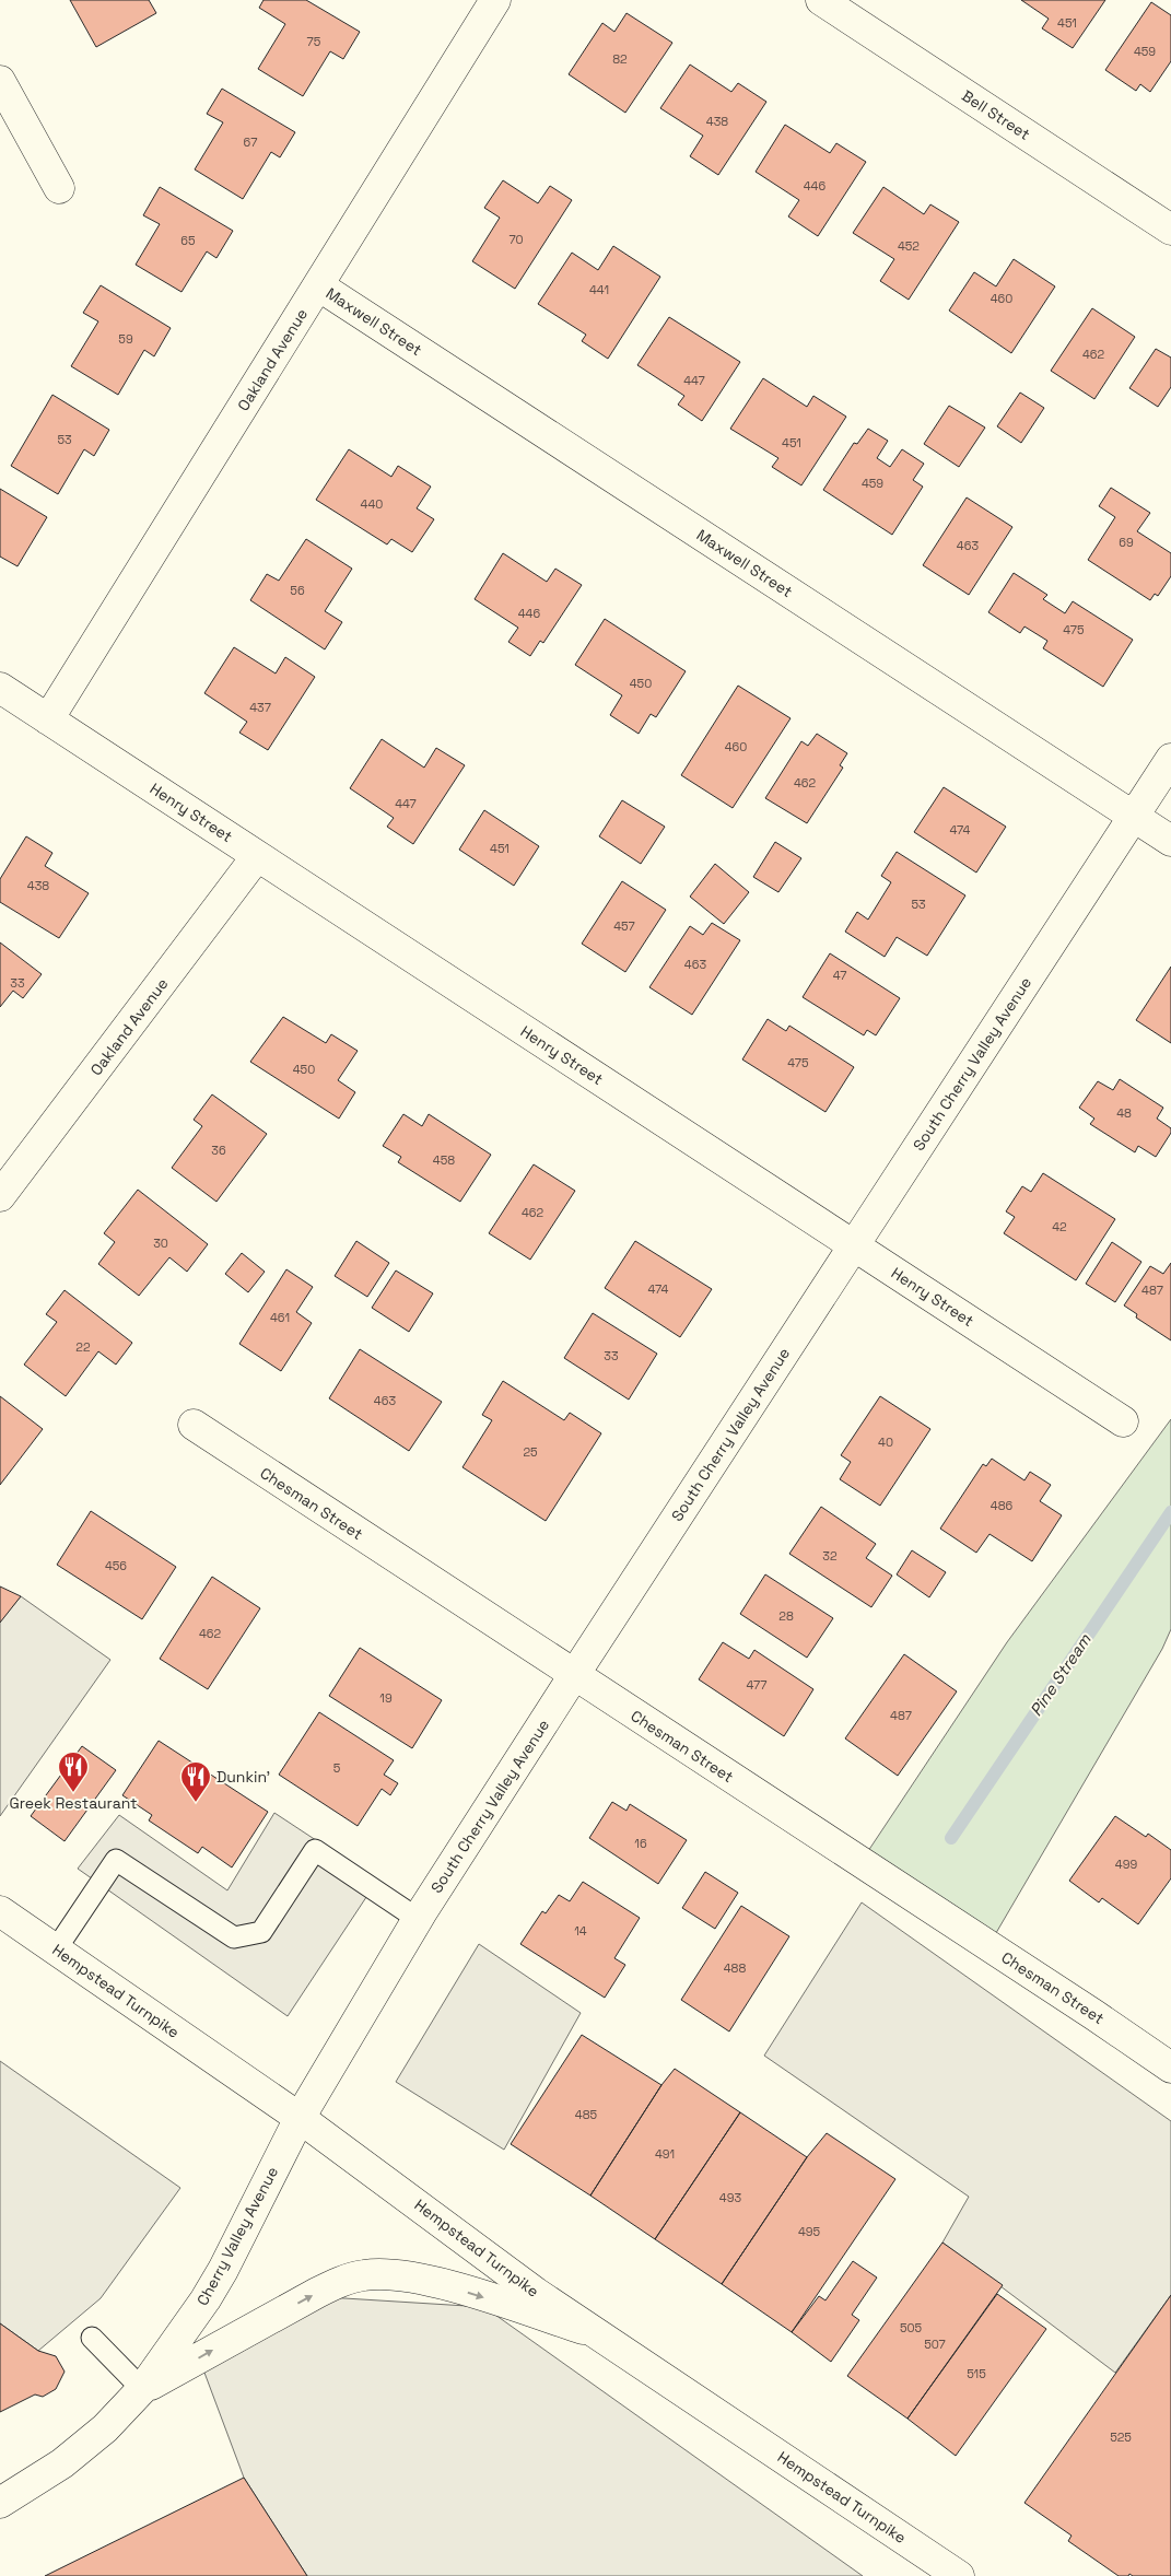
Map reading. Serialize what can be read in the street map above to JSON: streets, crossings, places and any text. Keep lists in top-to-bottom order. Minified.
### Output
{"streets":{"street":["Bell Street","Maxwell Street","Oakland Avenue","Henry Street","South Cherry Valley Avenue","Chesman Street","Hempstead Turnpike","Cherry Valley Avenue"]},"crossings":[["Maxwell Street","Oakland Avenue"],["Maxwell Street","South Cherry Valley Avenue"],["Oakland Avenue","Henry Street"],["Henry Street","South Cherry Valley Avenue"],["South Cherry Valley Avenue","Chesman Street"],["South Cherry Valley Avenue","Hempstead Turnpike"],["South Cherry Valley Avenue","Cherry Valley Avenue"],["Hempstead Turnpike","Cherry Valley Avenue"]],"water":["Pine Stream"],"places":{"restaurant":["Greek Restaurant","Dunkin'"]},"house_numbers":["451","75","459","82","438","67","446","70","65","452","441","460","59","462","447","53","451","459","440","69","463","56","446","475","450","437","460","462","447","474","451","438","53","457","463","47","33","475","450","48","36","458","462","42","30","474","487","461","22","33","463","40","25","486","32","456","28","462","477","19","487","5","16","499","14","488","485","491","493","495","505","507","515","525"]}
